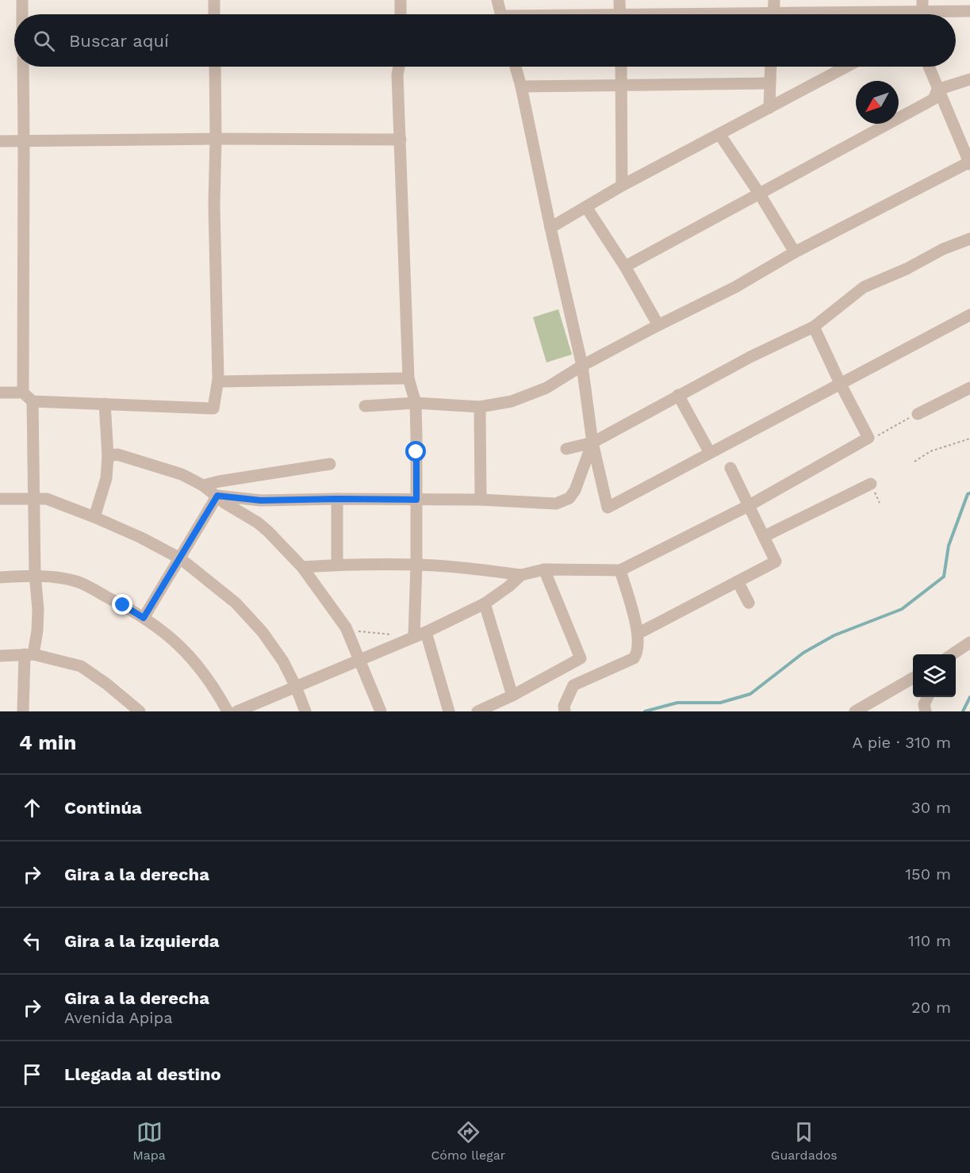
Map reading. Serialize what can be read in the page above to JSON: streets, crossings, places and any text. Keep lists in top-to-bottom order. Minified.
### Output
{"north":"bottom left","page":{"search":"Buscar aquí","heading":["4 min","A pie · 310 m"],"list":[["Continúa","30 m"],["Gira a la derecha","150 m"],["Gira a la izquierda","110 m"],["Gira a la derecha","Avenida Apipa","20 m"],"Llegada al destino"],"nav":["Mapa","Cómo llegar","Guardados"]}}
